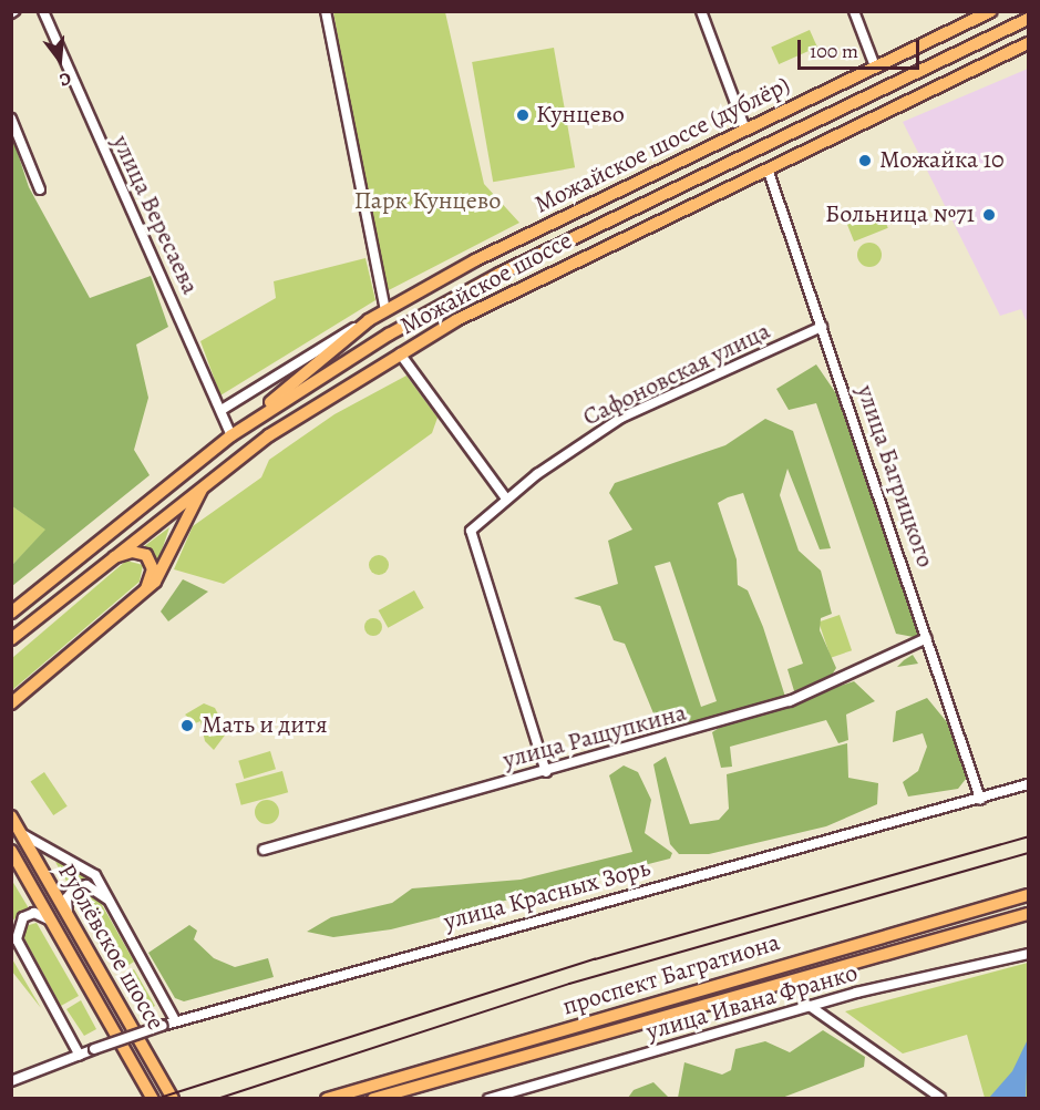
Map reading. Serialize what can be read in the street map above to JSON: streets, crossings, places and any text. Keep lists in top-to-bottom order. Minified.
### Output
{"streets":{"main road":["Можайское шоссе (дублёр)","Можайское шоссе","Рублёвское шоссе","проспект Багратиона"],"street":["улица Вересаева","Сафоновская улица","улица Багрицкого","улица Ращупкина","улица Красных Зорь","улица Ивана Франко"]},"crossings":[["Можайское шоссе (дублёр)","улица Вересаева"],["улица Вересаева","Можайское шоссе"],["Можайское шоссе","улица Багрицкого"],["Сафоновская улица","улица Багрицкого"],["Сафоновская улица","улица Ращупкина"],["улица Багрицкого","улица Ращупкина"],["улица Багрицкого","улица Красных Зорь"]],"parks":["Парк Кунцево"],"places":["Кунцево","Можайка 10","Больница №71","Мать и дитя"],"scale_bar":"100 m","north":"bottom"}
